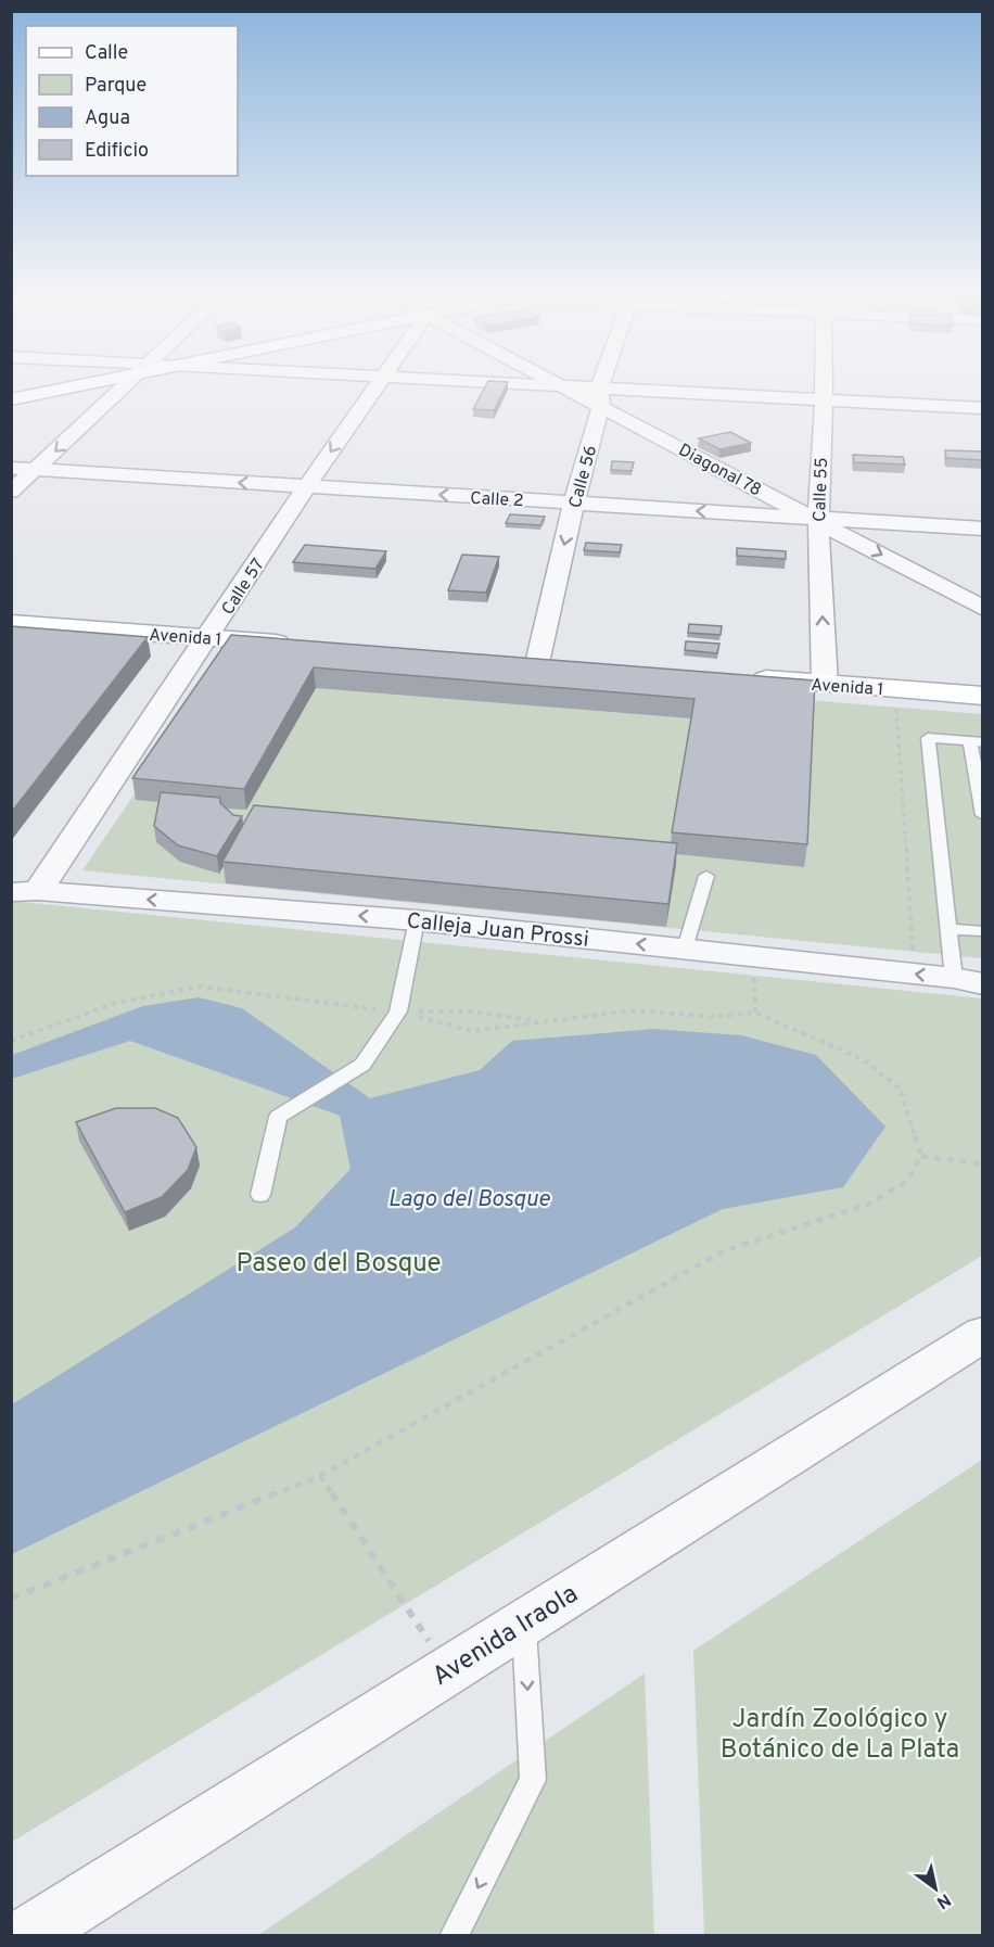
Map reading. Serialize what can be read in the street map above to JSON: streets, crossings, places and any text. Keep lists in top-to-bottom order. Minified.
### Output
{"streets":{"main road":["Avenida 1"],"street":["Diagonal 78","Calle 56","Calle 55","Calle 2","Calle 57","Calleja Juan Prossi","Avenida Iraola"]},"crossings":[["Diagonal 78","Calle 56"],["Diagonal 78","Calle 55"],["Diagonal 78","Calle 2"],["Calle 56","Calle 2"],["Calle 55","Calle 2"],["Calle 55","Avenida 1"],["Calle 2","Calle 57"],["Calle 57","Avenida 1"],["Calle 57","Calleja Juan Prossi"]],"one_way":["Calle 56","Calle 55","Calleja Juan Prossi"],"water":["Lago del Bosque"],"parks":["Paseo del Bosque","Jardín Zoológico y Botánico de La Plata"],"legend":["Calle","Parque","Agua","Edificio"],"north":"bottom right"}
